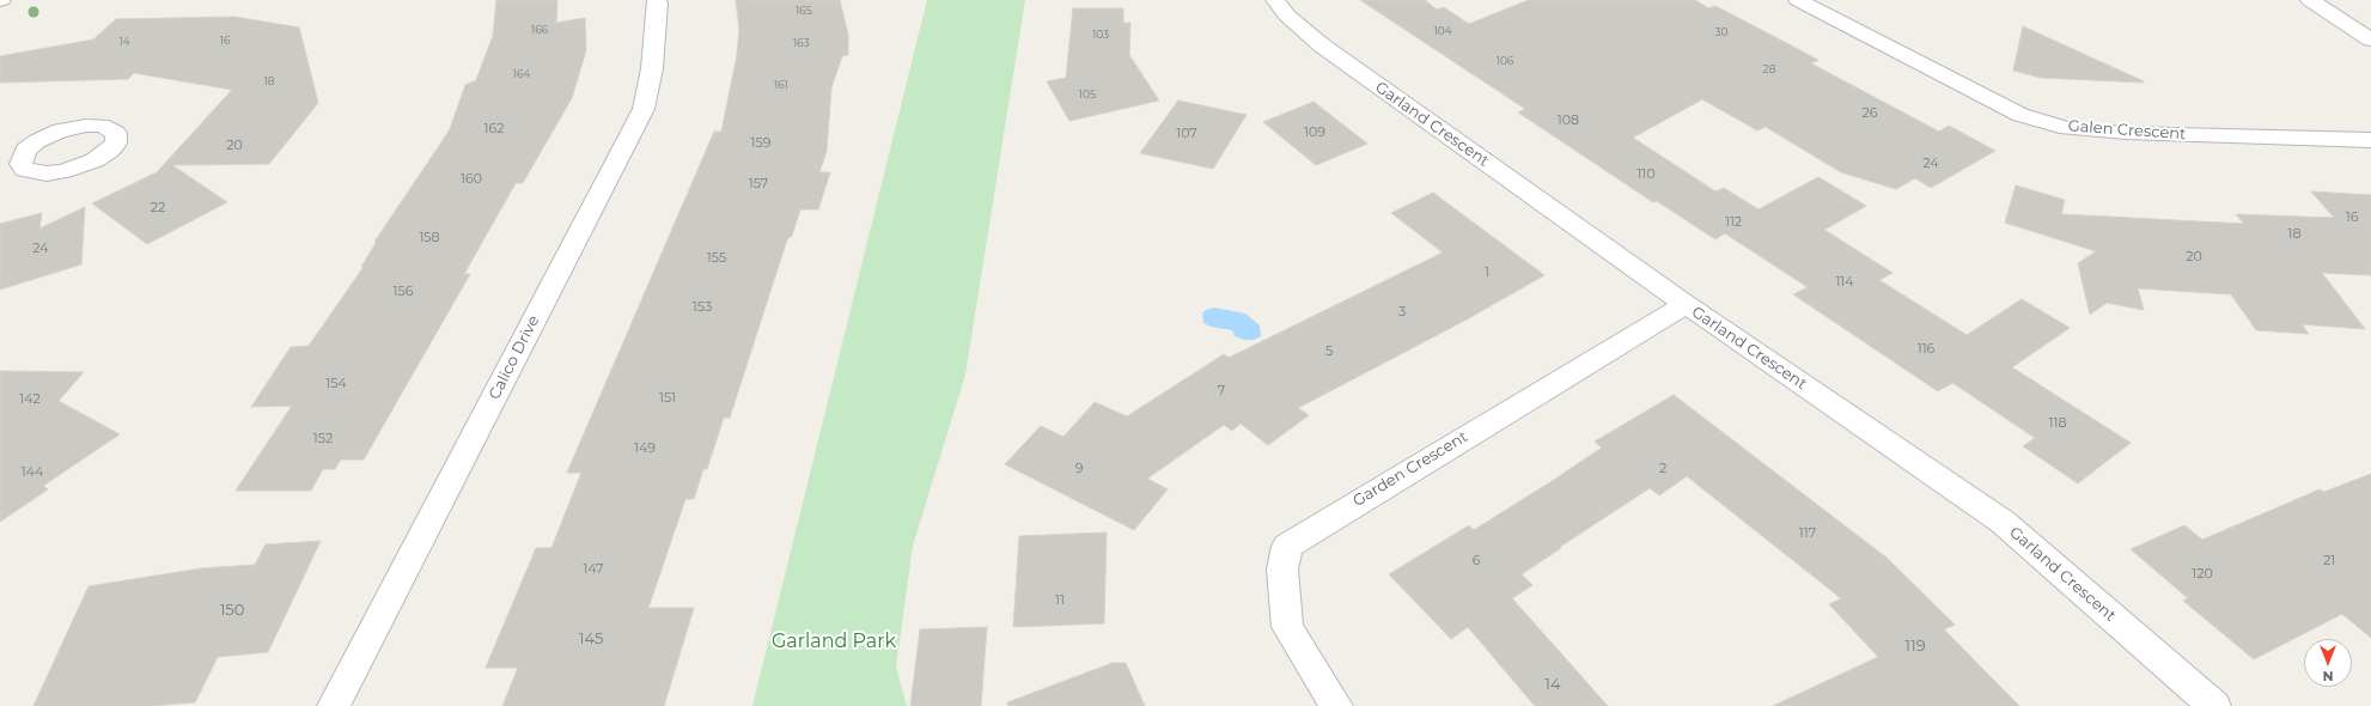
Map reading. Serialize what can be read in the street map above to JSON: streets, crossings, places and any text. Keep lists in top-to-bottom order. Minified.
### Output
{"streets":{"street":["Garland Crescent","Galen Crescent","Calico Drive","Garden Crescent"]},"crossings":[["Garland Crescent","Garden Crescent"]],"parks":["Garland Park"],"house_numbers":["165","166","104","30","103","16","14","163","106","28","164","18","161","105","26","108","162","109","107","159","20","24","110","160","157","22","16","112","18","158","24","20","155","1","114","156","153","3","116","5","154","7","151","142","118","152","149","9","2","144","117","6","21","147","120","11","150","145","119","14"],"north":"bottom"}
